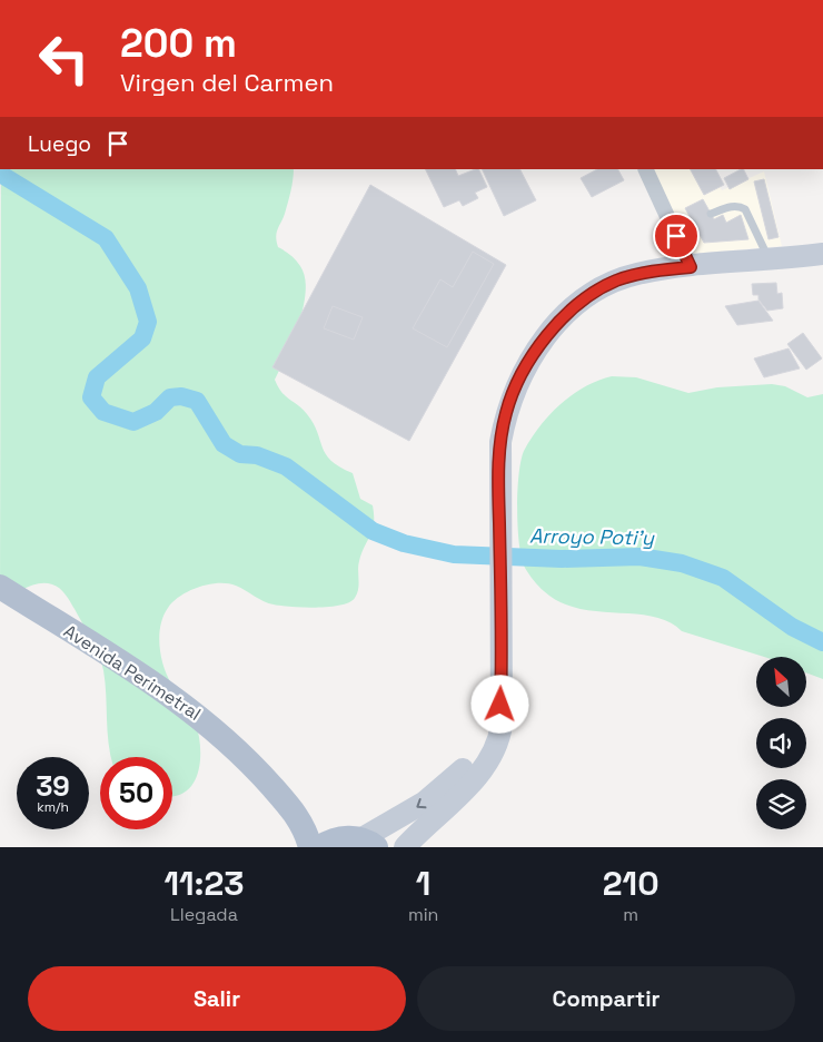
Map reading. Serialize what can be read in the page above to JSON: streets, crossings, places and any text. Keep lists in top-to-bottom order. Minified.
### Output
{"streets":{"main road":["Avenida Perimetral"]},"water":["Arroyo Poti'y"],"north":"top left","page":{"turn":["200 m","Virgen del Carmen"],"then":"Luego","speed":"39 km/h","limit":"50","eta":["11:23","Llegada","1","min","210","m"],"buttons":["Salir","Compartir"]}}
